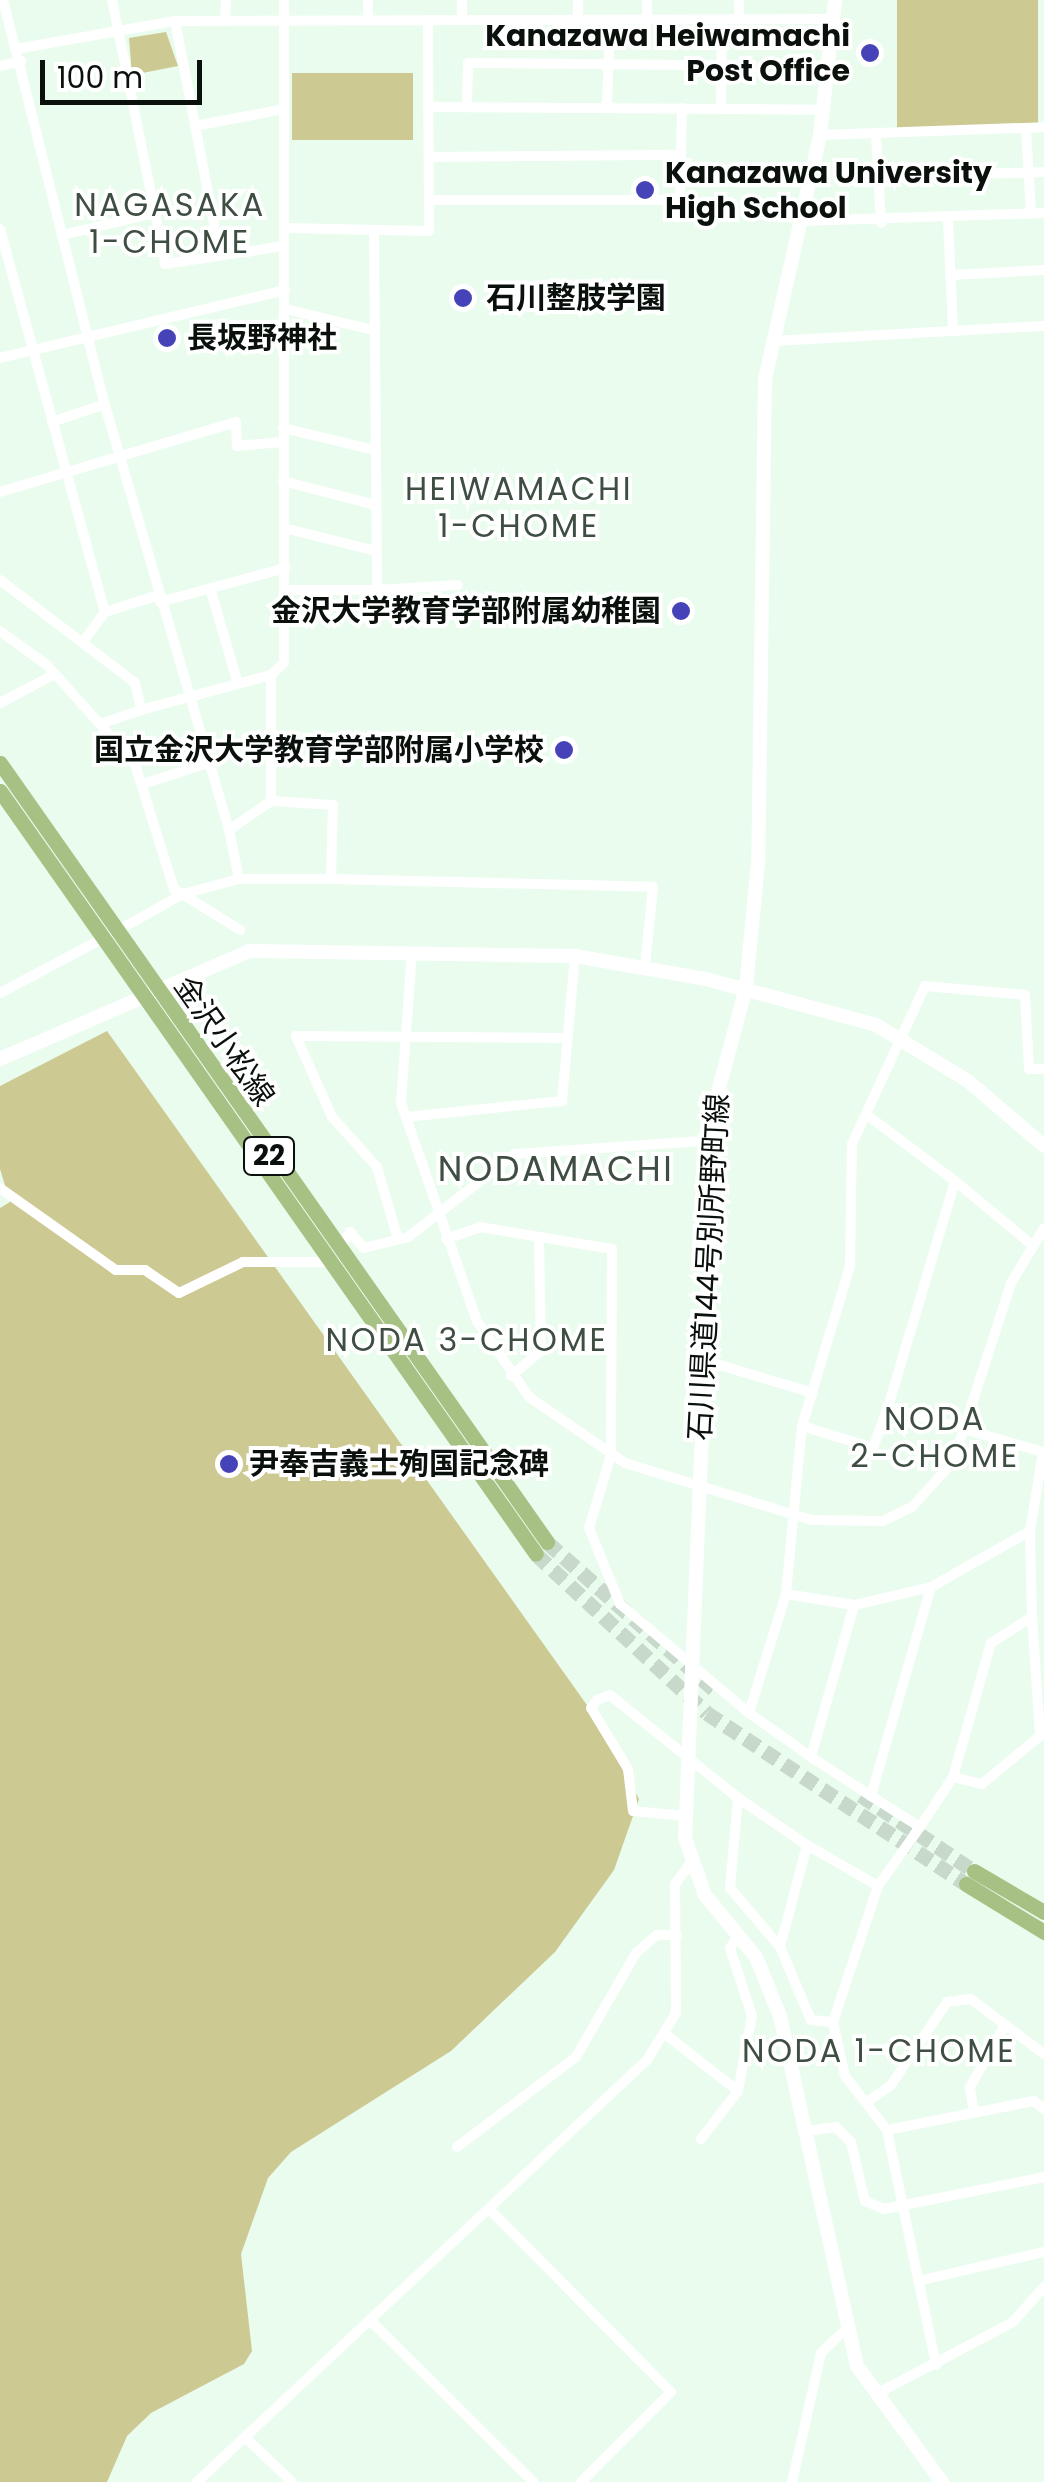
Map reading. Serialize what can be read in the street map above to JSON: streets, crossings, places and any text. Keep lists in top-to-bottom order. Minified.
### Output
{"streets":{"main road":["金沢小松線","22","石川県道144号別所野町線"]},"districts":["NAGASAKA 1-CHOME","HEIWAMACHI 1-CHOME","NODAMACHI","NODA 3-CHOME","NODA 2-CHOME","NODA 1-CHOME"],"places":["Kanazawa Heiwamachi Post Office","Kanazawa University High School","石川整肢学園","長坂野神社","金沢大学教育学部附属幼稚園","国立金沢大学教育学部附属小学校","尹奉吉義士殉国記念碑"],"scale_bar":"100 m"}
